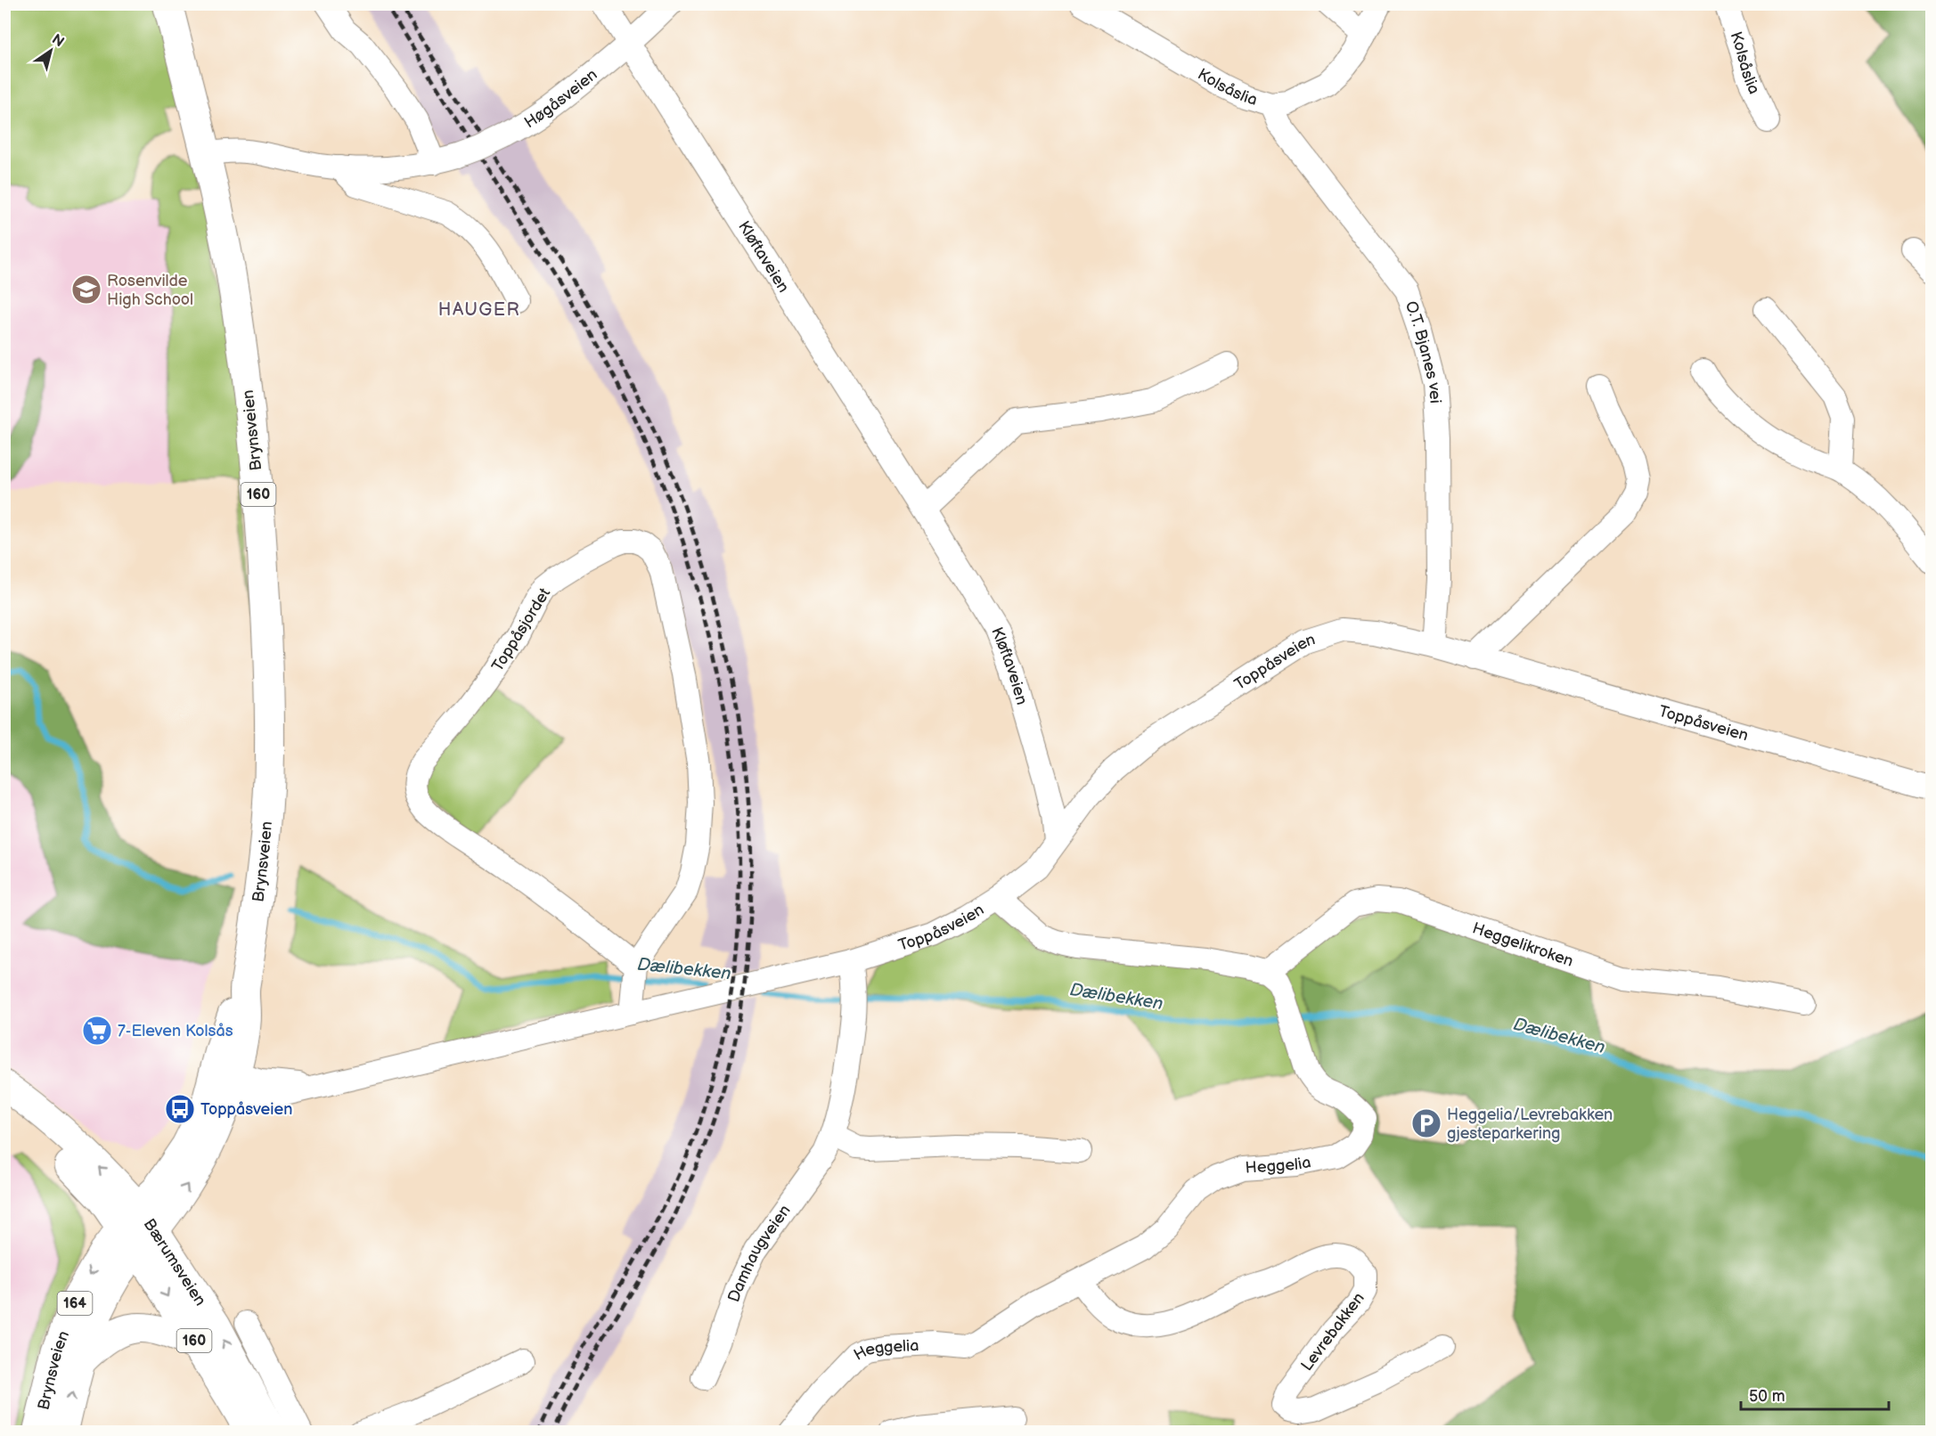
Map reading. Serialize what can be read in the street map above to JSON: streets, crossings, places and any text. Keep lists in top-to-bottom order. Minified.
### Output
{"streets":{"main road":["Brynsveien","160","Bærumsveien","164"],"street":["Kolsåslia","Høgåsveien","Kløftaveien","O.T. Bjanes vei","Toppåsjordet","Toppåsveien","Heggelikroken","Heggelia","Damhaugveien","Levrebakken"]},"crossings":[["Kolsåslia","O.T. Bjanes vei"],["Høgåsveien","Kløftaveien"],["Høgåsveien","Brynsveien"],["Kløftaveien","Toppåsveien"],["O.T. Bjanes vei","Toppåsveien"],["Brynsveien","Toppåsveien"],["Brynsveien","Bærumsveien"],["Toppåsjordet","Toppåsveien"],["Toppåsveien","Damhaugveien"],["Heggelikroken","Heggelia"],["Heggelia","Levrebakken"]],"districts":["HAUGER"],"water":["Dælibekken"],"places":{"school or university":["Rosenvilde High School"],"supermarket":["7-Eleven Kolsås"],"bus stop":["Toppåsveien"],"parking":["Heggelia/Levrebakken gjesteparkering"]},"scale_bar":"50 m","north":"top right"}
